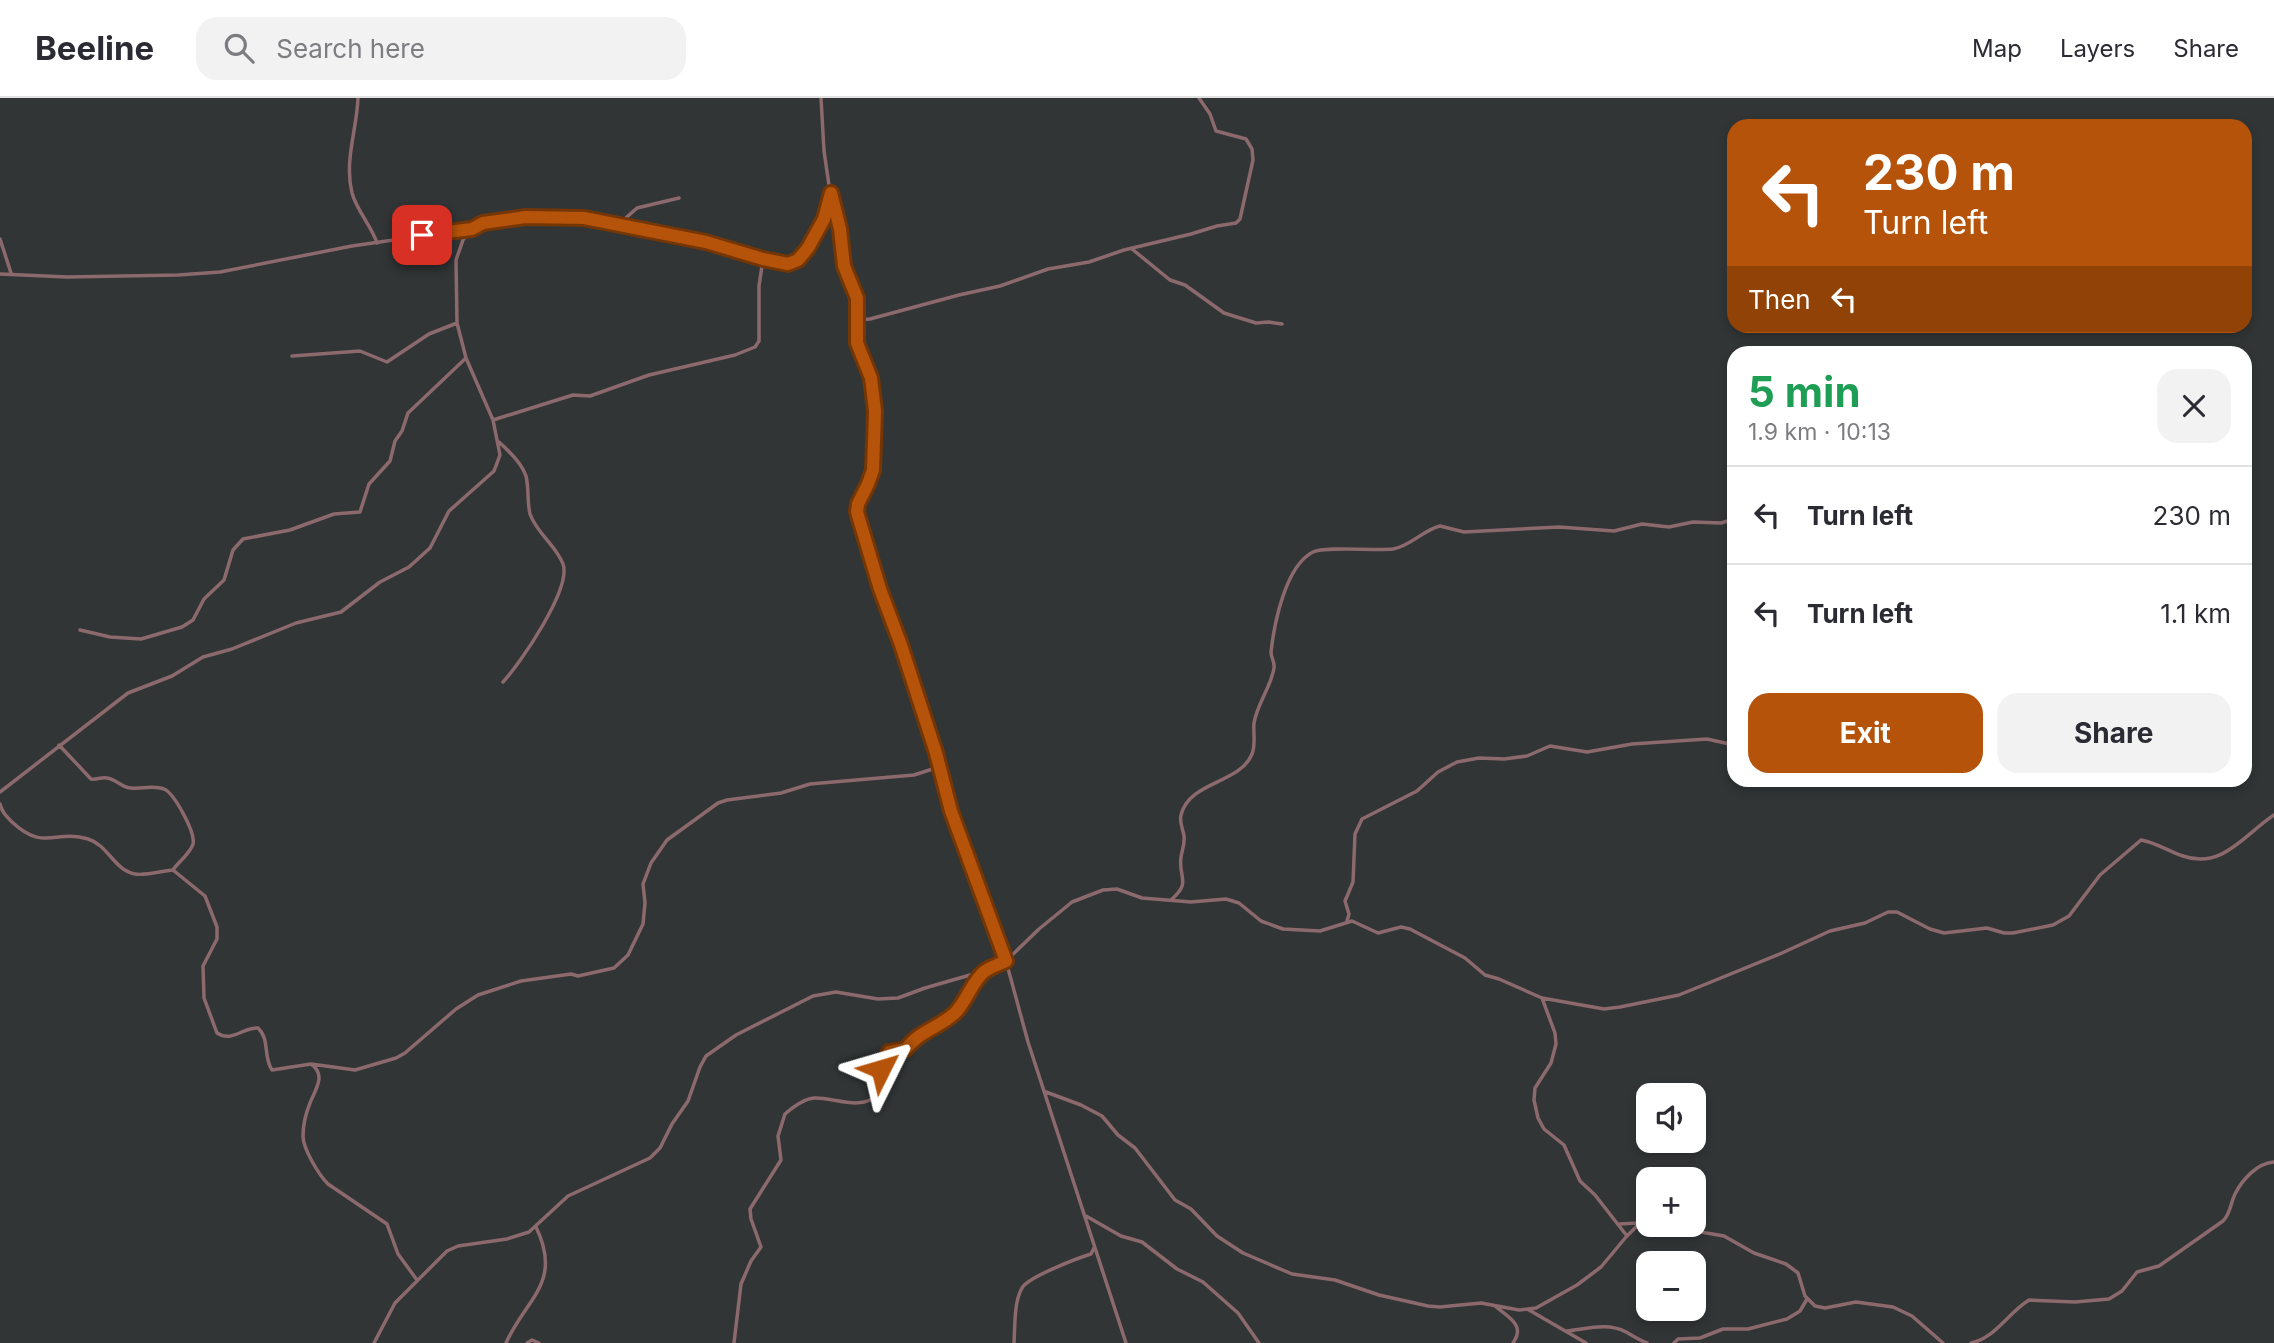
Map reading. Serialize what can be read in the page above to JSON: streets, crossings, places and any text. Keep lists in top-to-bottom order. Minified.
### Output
{"page":{"header":"Beeline","search":"Search here","nav":["Map","Layers","Share"],"turn":["230 m","Turn left"],"then":"Then","heading":["5 min","1.9 km · 10:13"],"list":[{"name":"Turn left","value":"230 m"},{"name":"Turn left","value":"1.1 km"}],"buttons":["Exit","Share"],"map_buttons":["+","−"]}}
